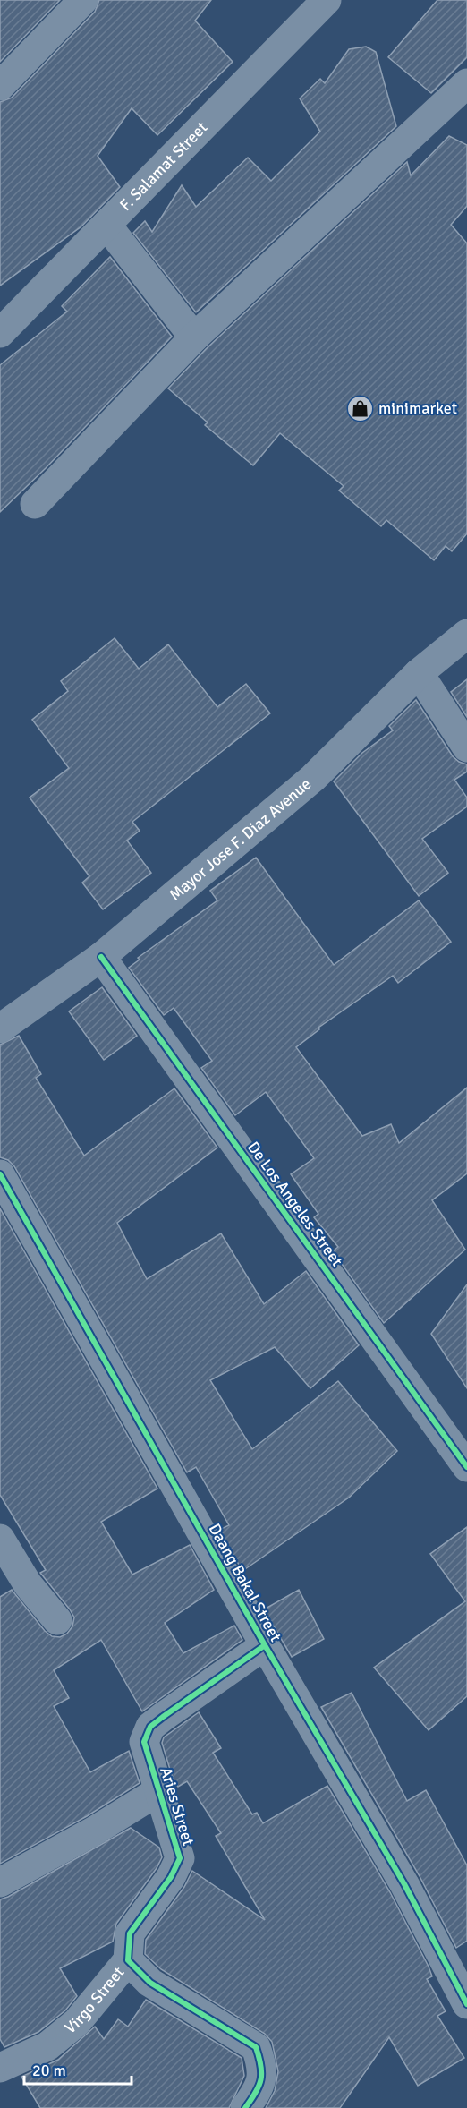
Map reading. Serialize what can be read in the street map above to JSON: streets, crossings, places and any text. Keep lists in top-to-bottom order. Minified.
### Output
{"streets":{"street":["F. Salamat Street","Mayor Jose F. Diaz Avenue","De Los Angeles Street","Daang Bakal Street","Aries Street","Virgo Street"]},"crossings":[["Mayor Jose F. Diaz Avenue","De Los Angeles Street"],["Daang Bakal Street","Aries Street"],["Aries Street","Virgo Street"]],"places":{"shop":["minimarket"]},"scale_bar":"20 m"}
